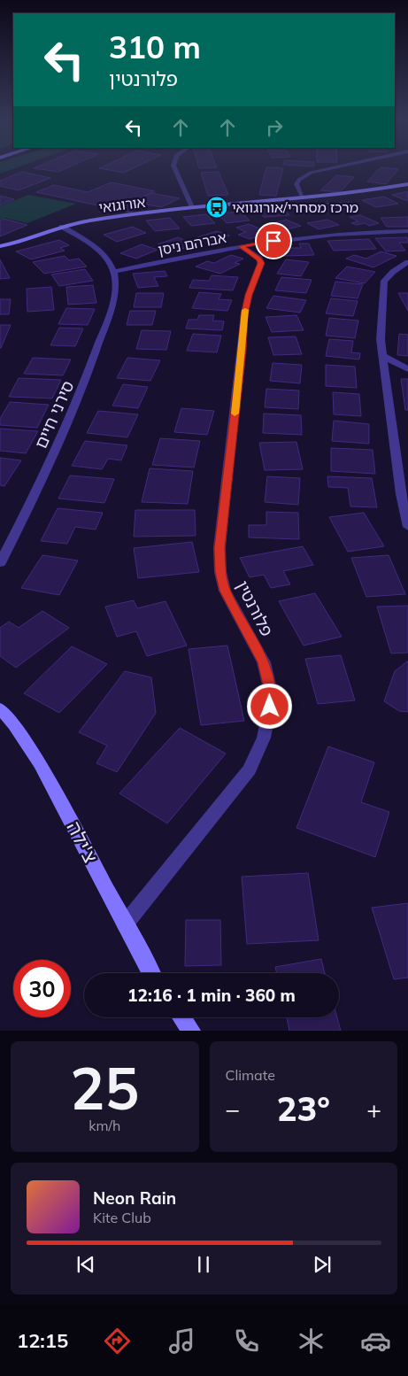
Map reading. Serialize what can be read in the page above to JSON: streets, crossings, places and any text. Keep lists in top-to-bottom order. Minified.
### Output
{"streets":{"street":["אורוגואי","אברהם ניסן","סירני חיים","פלורנטין","צ'ילה"]},"crossings":[["אברהם ניסן","סירני חיים"],["אברהם ניסן","פלורנטין"],["פלורנטין","צ'ילה"]],"places":{"bus stop":["מרכז מסחרי/אורוגוואי"]},"page":{"turn":["310 m","פלורנטין"],"limit":"30","trip":"12:16 · 1 min · 360 m","tile":[["25","km/h"],"Climate"],"heat":["−","23°","+"],"song":["Neon Rain","Kite Club"],"tabs":"12:15"}}
